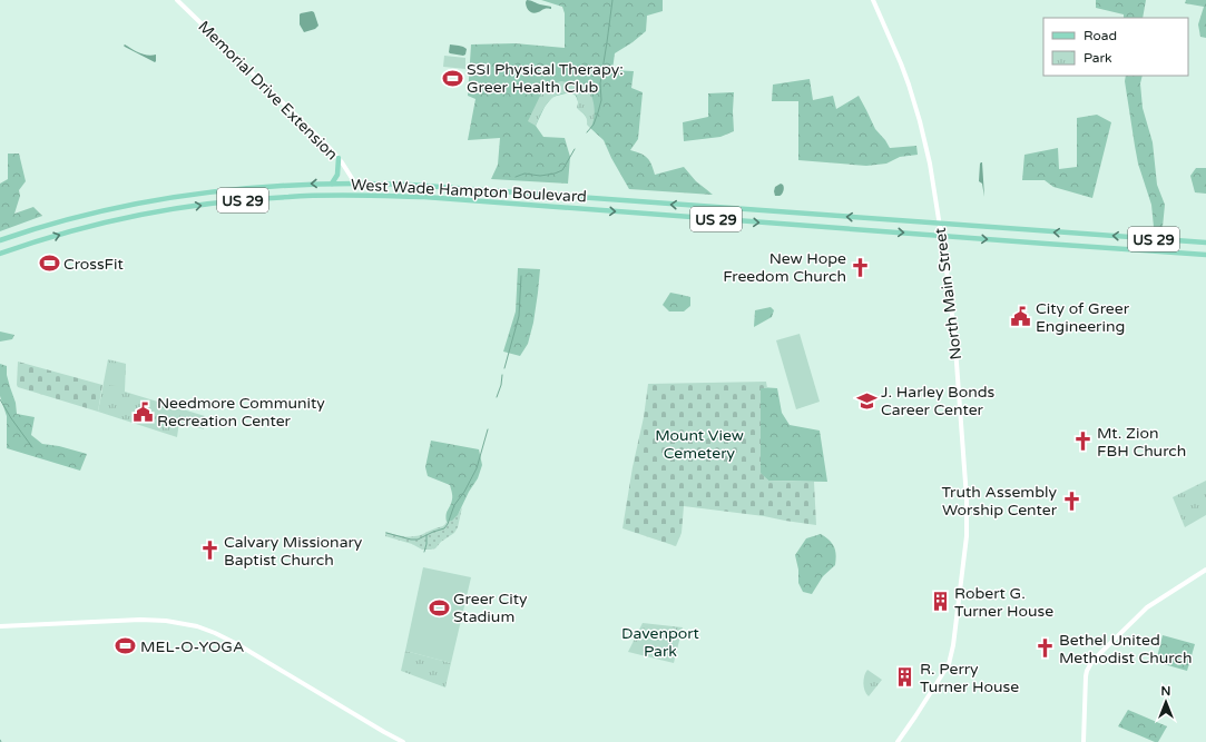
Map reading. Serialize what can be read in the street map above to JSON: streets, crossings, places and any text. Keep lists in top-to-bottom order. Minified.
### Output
{"streets":{"main road":["Memorial Drive Extension","West Wade Hampton Boulevard","US 29","North Main Street"]},"crossings":[["Memorial Drive Extension","West Wade Hampton Boulevard"],["West Wade Hampton Boulevard","US 29"],["West Wade Hampton Boulevard","North Main Street"],["US 29","North Main Street"]],"parks":["Mount View Cemetery","Davenport Park"],"places":{"sports":["SSI Physical Therapy: Greer Health Club","CrossFit","Greer City Stadium","MEL-O-YOGA"],"church":["New Hope Freedom Church","Mt. Zion FBH Church","Truth Assembly Worship Center","Calvary Missionary Baptist Church","Bethel United Methodist Church"],"public building":["City of Greer Engineering","Needmore Community Recreation Center"],"school or university":["J. Harley Bonds Career Center"],"building":["Robert G. Turner House","R. Perry Turner House"]},"legend":["Road","Park"],"north":"top"}
